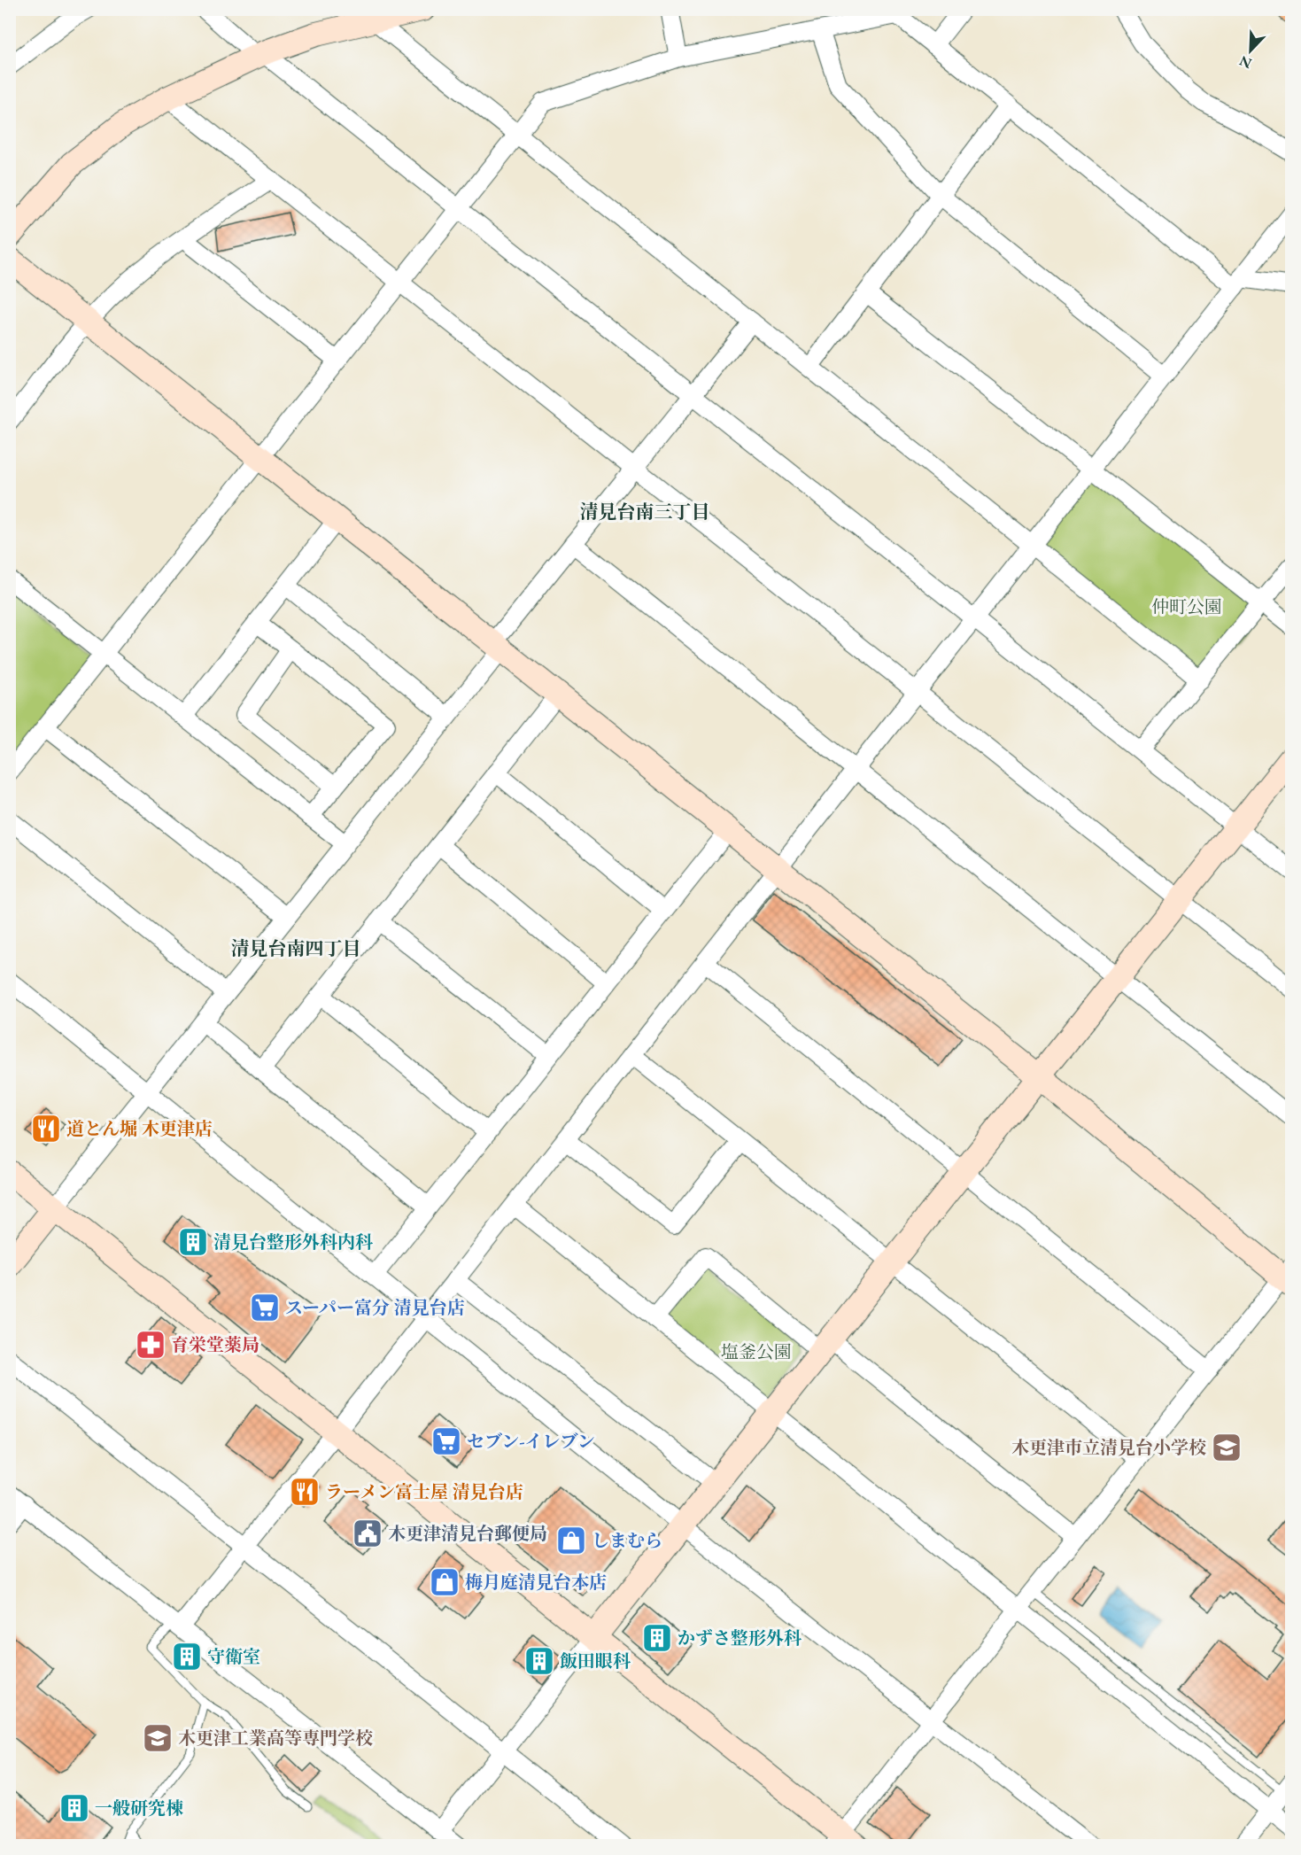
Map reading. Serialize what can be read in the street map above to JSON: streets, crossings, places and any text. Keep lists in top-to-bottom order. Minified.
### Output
{"districts":["清見台南三丁目","清見台南四丁目"],"parks":["仲町公園","塩釜公園"],"places":{"restaurant":["道とん堀 木更津店","ラーメン富士屋 清見台店"],"building":["清見台整形外科内科","かずさ整形外科","守衛室","飯田眼科","一般研究棟"],"supermarket":["スーパー富分 清見台店","セブン-イレブン"],"pharmacy":["育栄堂薬局"],"school or university":["木更津市立清見台小学校","木更津工業高等専門学校"],"public building":["木更津清見台郵便局"],"shop":["しまむら","梅月庭清見台本店"]},"north":"bottom left"}
